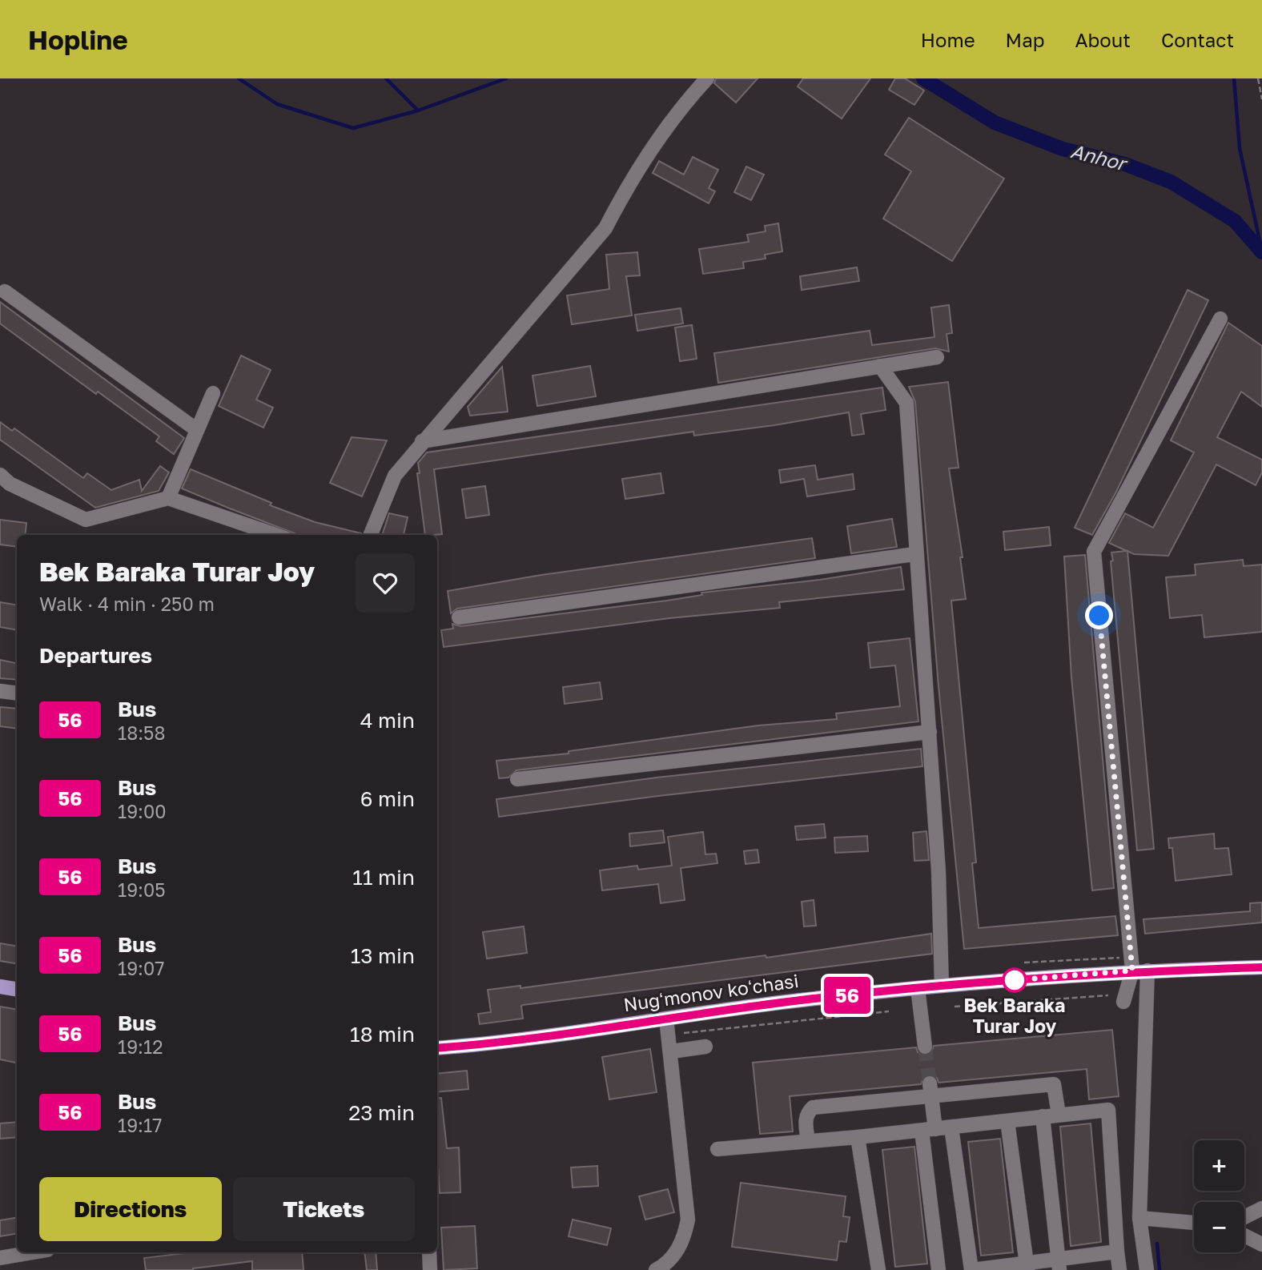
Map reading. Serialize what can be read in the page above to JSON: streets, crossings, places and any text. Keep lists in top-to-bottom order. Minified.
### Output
{"streets":{"main road":["Nugʻmonov koʻchasi"]},"water":["Anhor"],"places":["Bek Baraka Turar Joy"],"lines":["bus line 56"],"page":{"header":"Hopline","nav":["Home","Map","About","Contact"],"on_map":"56","heading":[["Bek Baraka Turar Joy","Walk · 4 min · 250 m"],"Departures"],"list":[{"mark":"56","name":"Bus","note":"18:58","value":"4 min"},{"mark":"56","name":"Bus","note":"19:00","value":"6 min"},{"mark":"56","name":"Bus","note":"19:05","value":"11 min"},{"mark":"56","name":"Bus","note":"19:07","value":"13 min"},{"mark":"56","name":"Bus","note":"19:12","value":"18 min"},{"mark":"56","name":"Bus","note":"19:17","value":"23 min"}],"map_buttons":["+","−"],"buttons":["Directions","Tickets"]}}
